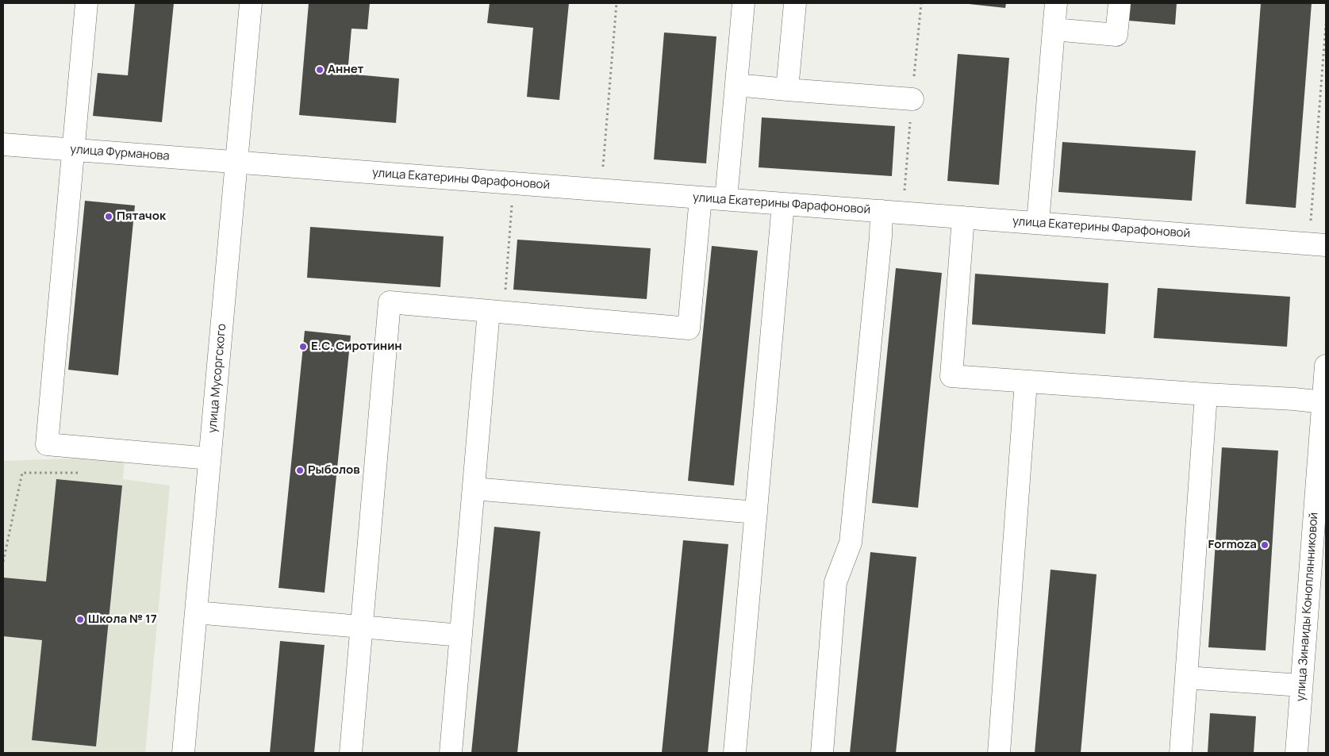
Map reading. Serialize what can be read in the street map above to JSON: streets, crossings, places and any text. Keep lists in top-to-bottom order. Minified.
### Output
{"streets":{"street":["улица Фурманова","улица Екатерины Фарафоновой","улица Мусоргского","улица Зинаиды Коноплянниковой"]},"crossings":[["улица Фурманова","улица Екатерины Фарафоновой"],["улица Фурманова","улица Мусоргского"],["улица Екатерины Фарафоновой","улица Мусоргского"]],"places":["Аннет","Пятачок","Е.С. Сиротинин","Рыболов","Formoza","Школа № 17"]}
